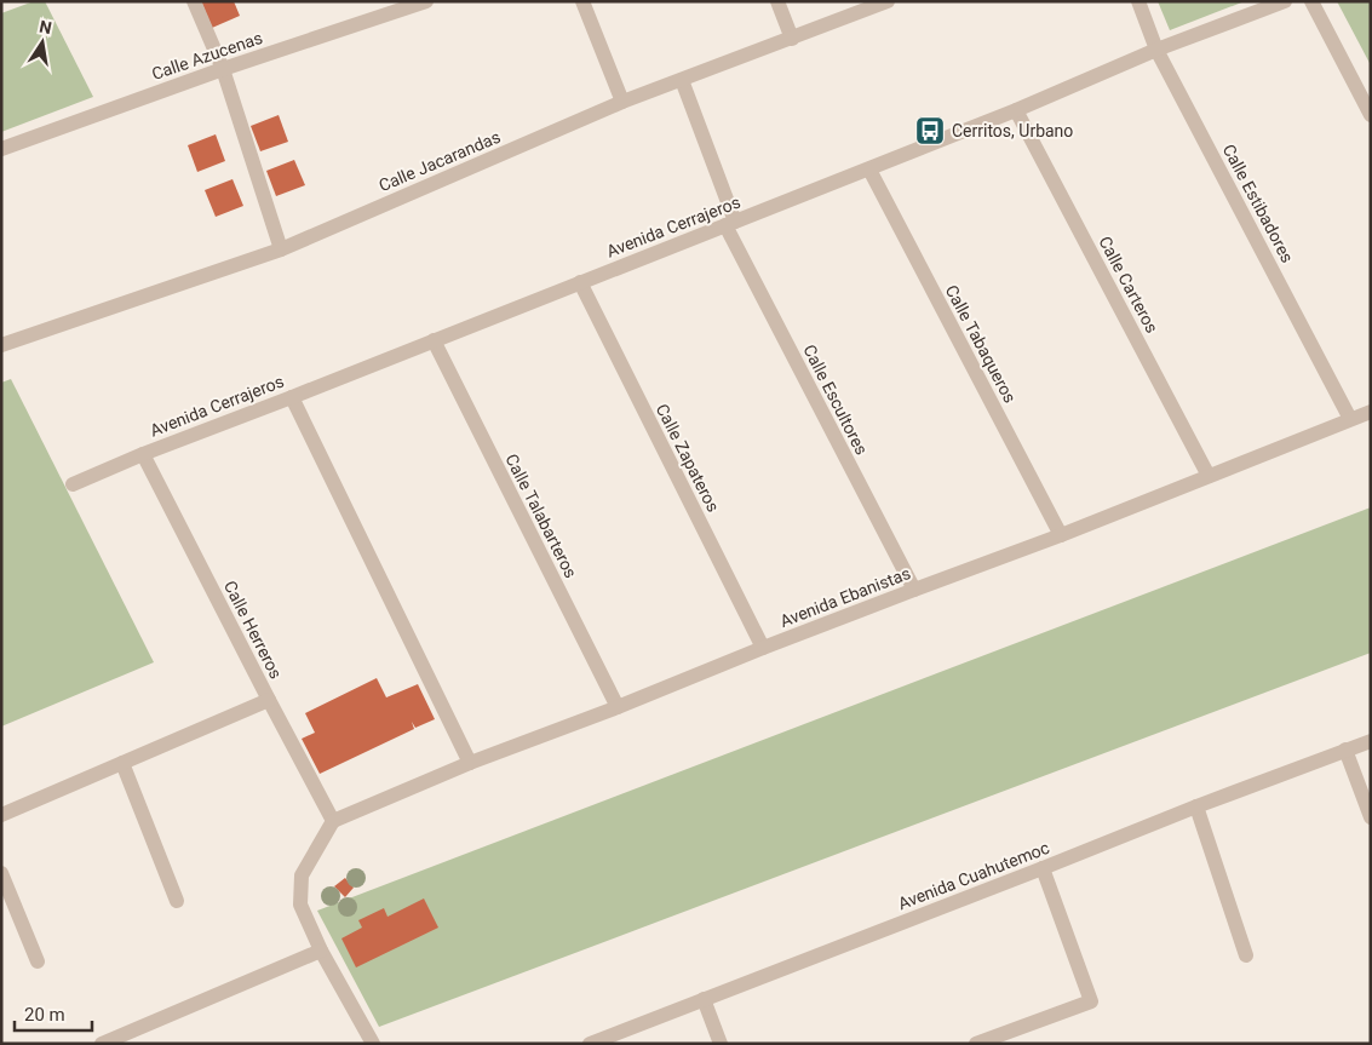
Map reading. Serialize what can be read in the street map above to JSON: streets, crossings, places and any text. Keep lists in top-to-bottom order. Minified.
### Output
{"streets":{"street":["Calle Azucenas","Calle Jacarandas","Calle Estibadores","Avenida Cerrajeros","Calle Carteros","Calle Tabaqueros","Calle Escultores","Calle Zapateros","Calle Talabarteros","Avenida Ebanistas","Calle Herreros","Avenida Cuahutemoc"]},"crossings":[["Calle Jacarandas","Calle Escultores"],["Calle Estibadores","Avenida Cerrajeros"],["Calle Estibadores","Avenida Ebanistas"],["Avenida Cerrajeros","Calle Carteros"],["Avenida Cerrajeros","Calle Tabaqueros"],["Avenida Cerrajeros","Calle Escultores"],["Avenida Cerrajeros","Calle Zapateros"],["Avenida Cerrajeros","Calle Talabarteros"],["Avenida Cerrajeros","Calle Herreros"],["Calle Carteros","Avenida Ebanistas"],["Calle Tabaqueros","Avenida Ebanistas"],["Calle Escultores","Avenida Ebanistas"],["Calle Zapateros","Avenida Ebanistas"],["Calle Talabarteros","Avenida Ebanistas"],["Avenida Ebanistas","Calle Herreros"]],"places":{"bus stop":["Cerritos, Urbano"]},"scale_bar":"20 m","north":"top"}
